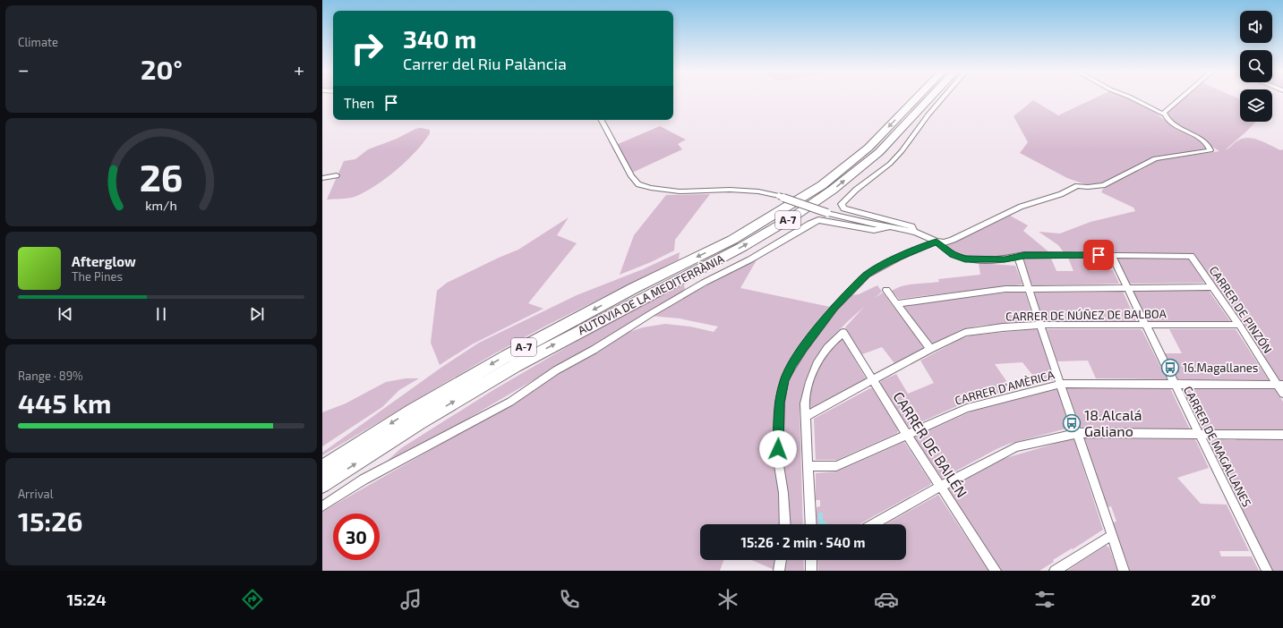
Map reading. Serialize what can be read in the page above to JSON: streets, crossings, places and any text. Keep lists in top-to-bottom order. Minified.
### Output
{"streets":{"highway":["A-7","AUTOVIA DE LA MEDITERRÀNIA"],"street":["CARRER DE PINZÓN","CARRER DE NÚÑEZ DE BALBOA","CARRER D'AMÈRICA","CARRER DE BAILÉN","CARRER DE MAGALLANES"]},"crossings":[["CARRER DE PINZÓN","CARRER DE NÚÑEZ DE BALBOA"],["CARRER DE PINZÓN","CARRER D'AMÈRICA"],["CARRER DE PINZÓN","CARRER DE MAGALLANES"],["CARRER DE NÚÑEZ DE BALBOA","CARRER DE BAILÉN"],["CARRER DE NÚÑEZ DE BALBOA","CARRER DE MAGALLANES"],["CARRER D'AMÈRICA","CARRER DE BAILÉN"],["CARRER D'AMÈRICA","CARRER DE MAGALLANES"]],"places":{"bus stop":["16.Magallanes","18.Alcalá Galiano"]},"page":{"tile":["Climate",["Range · 89%","445 km"],["Arrival","15:26"]],"turn":["340 m","Carrer del Riu Palància"],"heat":["−","20°","+"],"then":"Then","song":["Afterglow","The Pines"],"limit":"30","trip":"15:26 · 2 min · 540 m","tabs":["15:24","20°"],"gauge":["26","km/h"]}}
